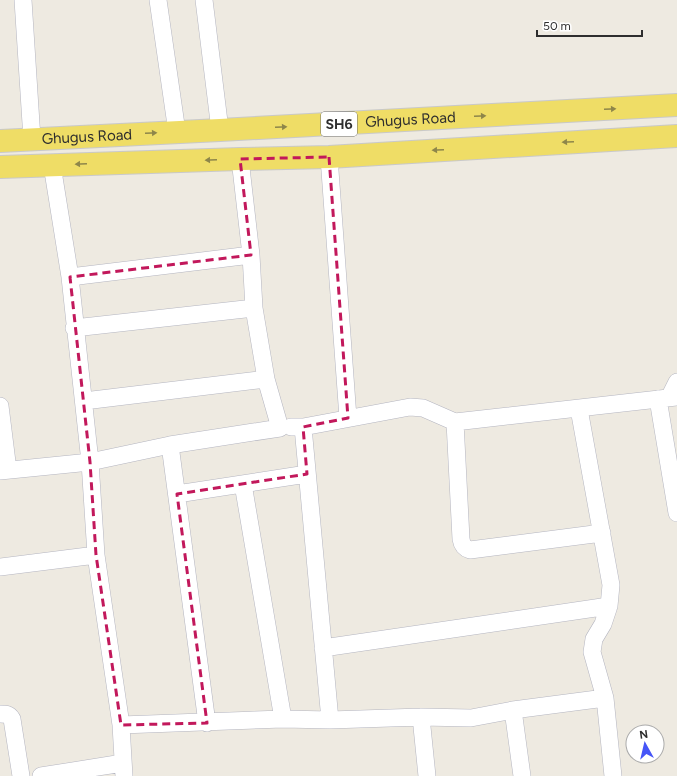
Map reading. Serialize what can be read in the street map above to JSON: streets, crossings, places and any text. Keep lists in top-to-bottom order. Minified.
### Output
{"streets":{"main road":["Ghugus Road","SH6"]},"scale_bar":"50 m","north":"top"}
